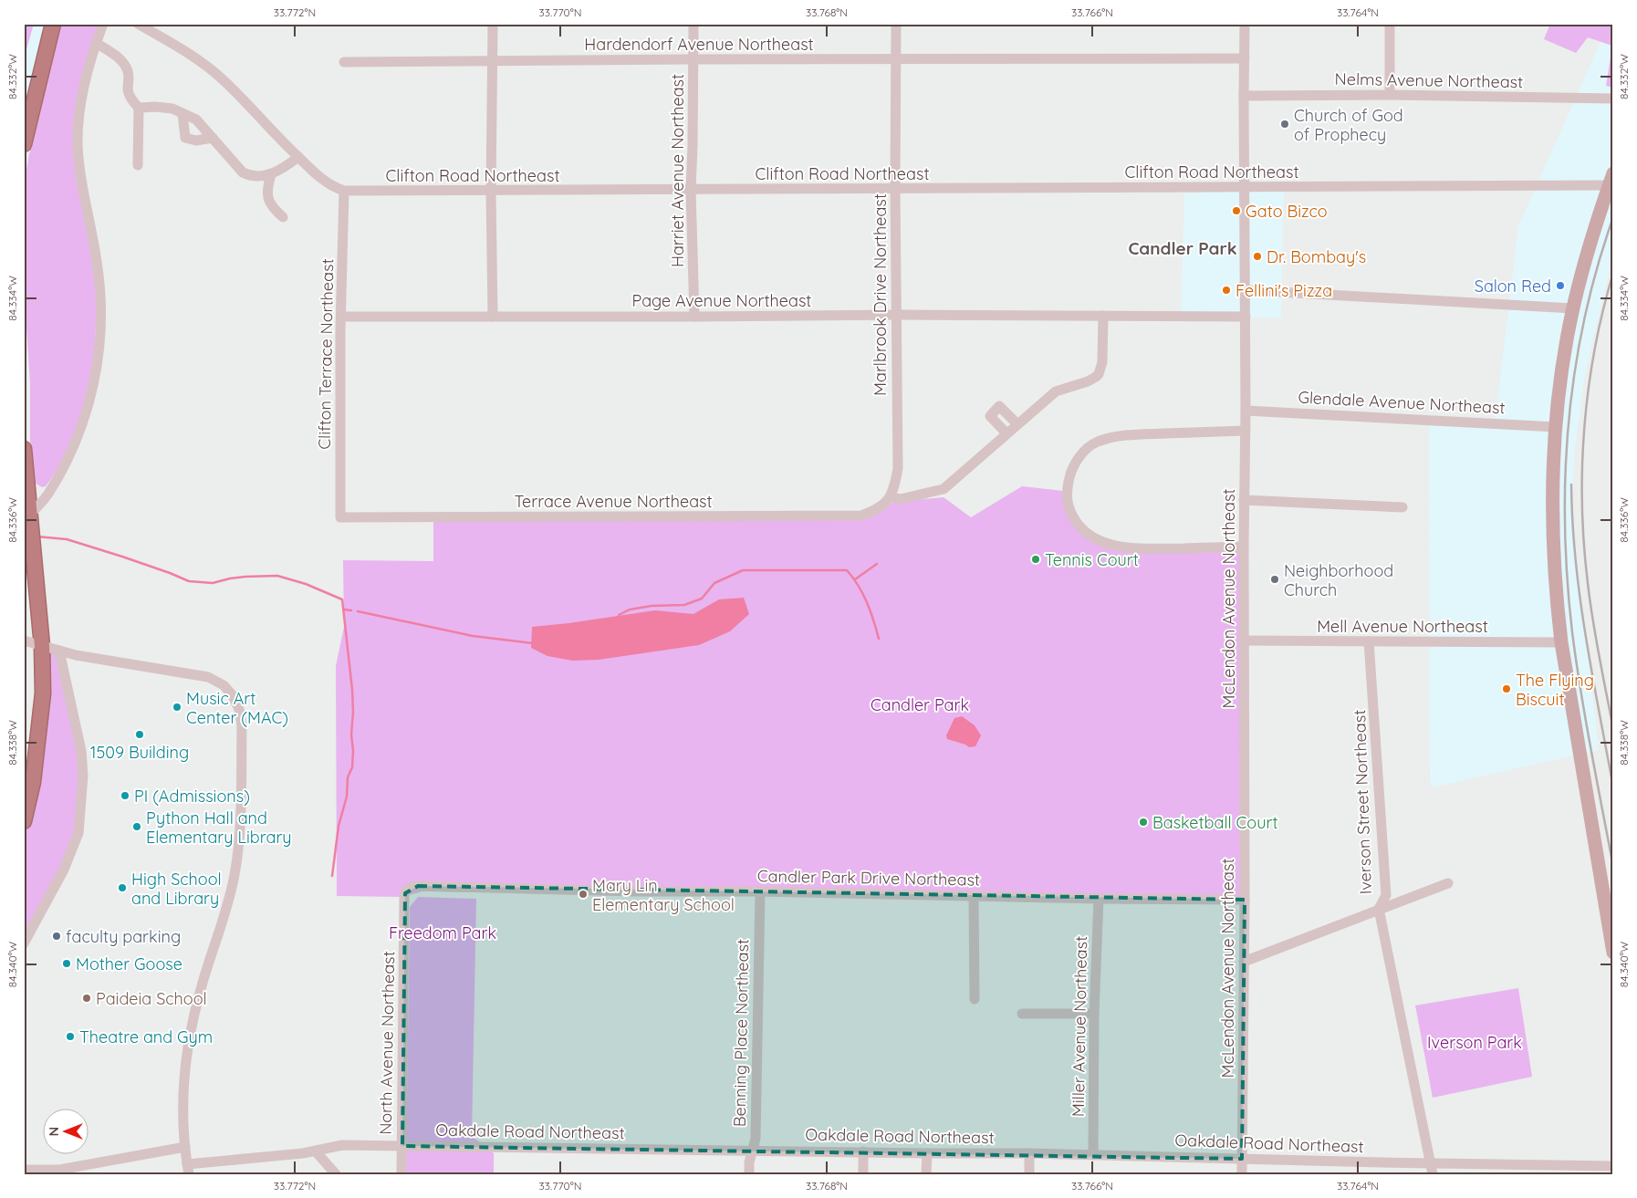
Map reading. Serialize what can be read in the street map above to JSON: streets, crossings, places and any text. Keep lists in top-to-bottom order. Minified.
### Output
{"streets":{"street":["Hardendorf Avenue Northeast","Nelms Avenue Northeast","Harriet Avenue Northeast","Clifton Road Northeast","Marlbrook Drive Northeast","Page Avenue Northeast","Clifton Terrace Northeast","Glendale Avenue Northeast","Terrace Avenue Northeast","McLendon Avenue Northeast","Mell Avenue Northeast","Iverson Street Northeast","Candler Park Drive Northeast","Miller Avenue Northeast","Benning Place Northeast","North Avenue Northeast","Oakdale Road Northeast"]},"crossings":[["Hardendorf Avenue Northeast","Harriet Avenue Northeast"],["Hardendorf Avenue Northeast","Marlbrook Drive Northeast"],["Hardendorf Avenue Northeast","McLendon Avenue Northeast"],["Nelms Avenue Northeast","McLendon Avenue Northeast"],["Harriet Avenue Northeast","Clifton Road Northeast"],["Harriet Avenue Northeast","Page Avenue Northeast"],["Clifton Road Northeast","Marlbrook Drive Northeast"],["Clifton Road Northeast","Clifton Terrace Northeast"],["Clifton Road Northeast","McLendon Avenue Northeast"],["Marlbrook Drive Northeast","Page Avenue Northeast"],["Marlbrook Drive Northeast","Terrace Avenue Northeast"],["Page Avenue Northeast","Clifton Terrace Northeast"],["Page Avenue Northeast","McLendon Avenue Northeast"],["Clifton Terrace Northeast","Terrace Avenue Northeast"],["Glendale Avenue Northeast","McLendon Avenue Northeast"],["McLendon Avenue Northeast","Mell Avenue Northeast"],["McLendon Avenue Northeast","Candler Park Drive Northeast"],["McLendon Avenue Northeast","Oakdale Road Northeast"],["Mell Avenue Northeast","Iverson Street Northeast"],["Iverson Street Northeast","Oakdale Road Northeast"],["Candler Park Drive Northeast","Miller Avenue Northeast"],["Candler Park Drive Northeast","Benning Place Northeast"],["Candler Park Drive Northeast","North Avenue Northeast"],["Miller Avenue Northeast","Oakdale Road Northeast"],["Benning Place Northeast","Oakdale Road Northeast"],["North Avenue Northeast","Oakdale Road Northeast"]],"districts":["Candler Park"],"parks":["Candler Park","Freedom Park","Iverson Park"],"places":["Church of God of Prophecy","Gato Bizco","Dr. Bombay's","Salon Red","Fellini's Pizza","Tennis Court","Neighborhood Church","The Flying Biscuit","Music Art Center (MAC)","1509 Building","PI (Admissions)","Basketball Court","Python Hall and Elementary Library","High School and Library","Mary Lin Elementary School","faculty parking","Mother Goose","Paideia School","Theatre and Gym"],"north":"left","coordinates":["33.772°N","33.770°N","33.768°N","33.766°N","33.764°N","84.332°W","84.334°W","84.336°W","84.338°W","84.340°W"]}
